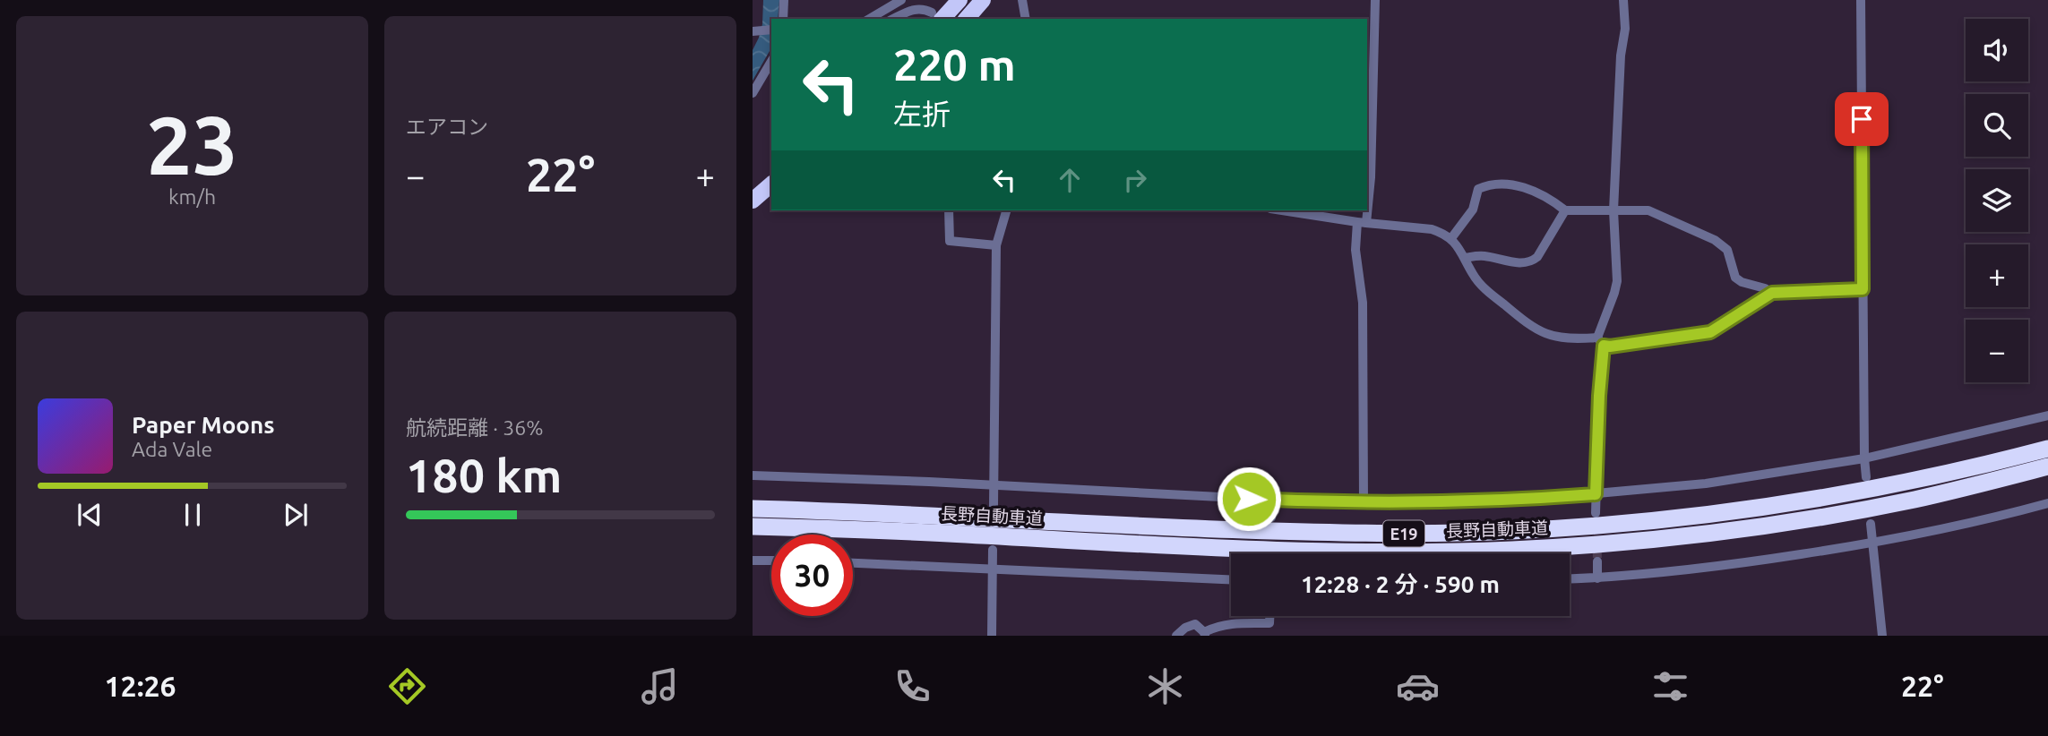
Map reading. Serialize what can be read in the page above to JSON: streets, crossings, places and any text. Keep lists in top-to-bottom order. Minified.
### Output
{"streets":{"highway":["長野自動車道","E19"]},"page":{"tile":[["23","km/h"],"エアコン",["航続距離 · 36%","180 km"]],"map_buttons":["+","−"],"turn":["220 m","左折"],"heat":["−","22°","+"],"song":["Paper Moons","Ada Vale"],"limit":"30","trip":"12:28 · 2 分 · 590 m","tabs":["12:26","22°"]}}
